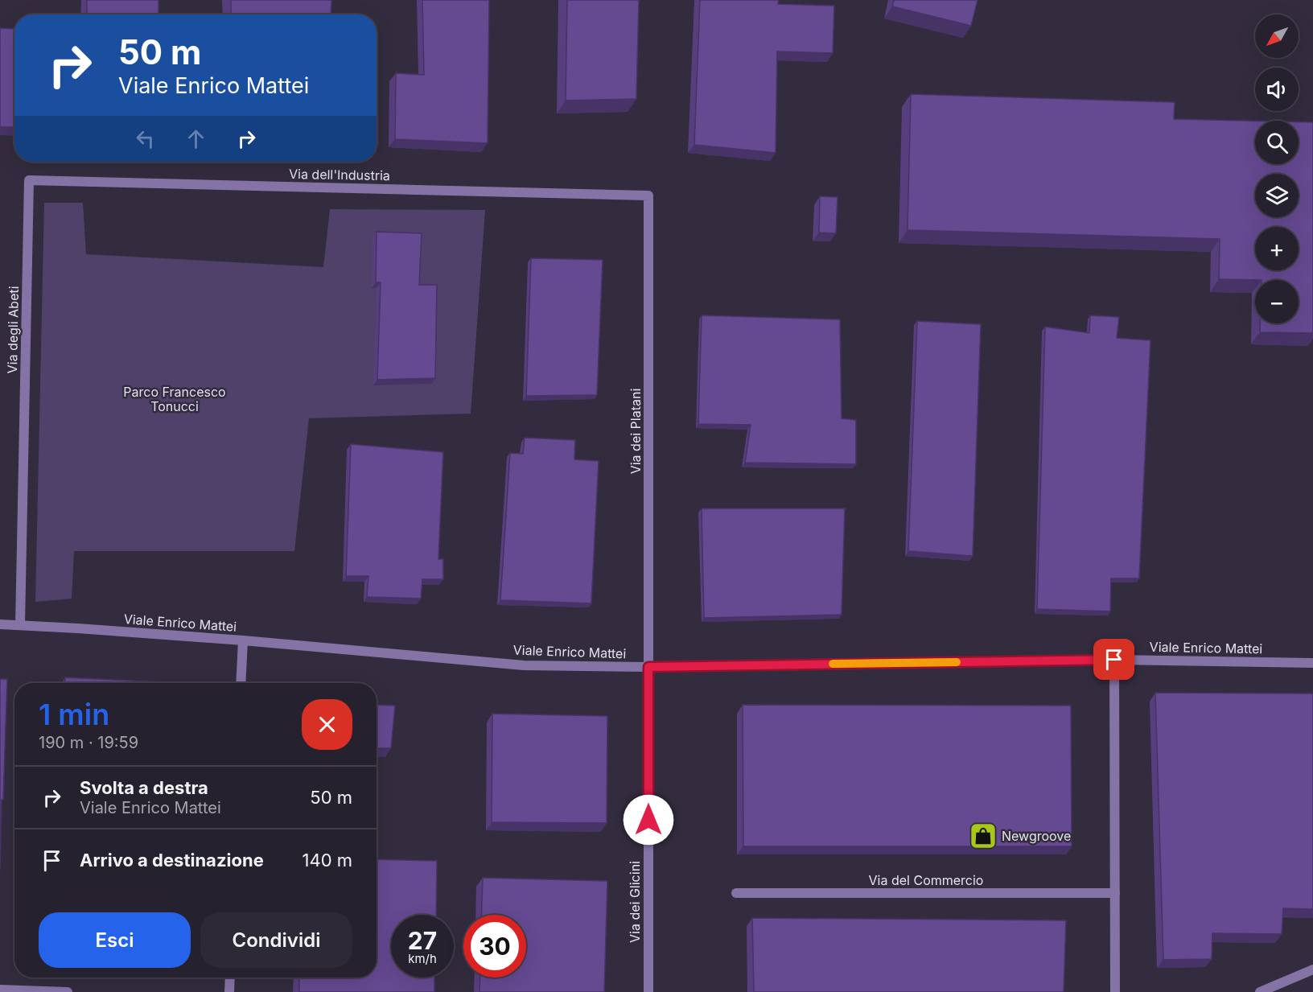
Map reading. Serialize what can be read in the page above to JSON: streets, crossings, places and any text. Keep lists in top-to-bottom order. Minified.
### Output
{"streets":{"street":["Via dell'Industria","Via degli Abeti","Via dei Platani","Viale Enrico Mattei","Via del Commercio","Via dei Glicini"]},"crossings":[["Via dell'Industria","Via degli Abeti"],["Via dell'Industria","Via dei Platani"],["Via degli Abeti","Viale Enrico Mattei"],["Via dei Platani","Viale Enrico Mattei"],["Via dei Platani","Via dei Glicini"],["Viale Enrico Mattei","Via dei Glicini"]],"parks":["Parco Francesco Tonucci"],"places":{"shop":["Newgroove"]},"north":"bottom left","page":{"map_buttons":["+","−"],"turn":["50 m","Viale Enrico Mattei"],"heading":["1 min","190 m · 19:59"],"list":[{"name":"Svolta a destra","note":"Viale Enrico Mattei","value":"50 m"},{"name":"Arrivo a destinazione","value":"140 m"}],"buttons":["Esci","Condividi"],"speed":"27 km/h","limit":"30"}}
